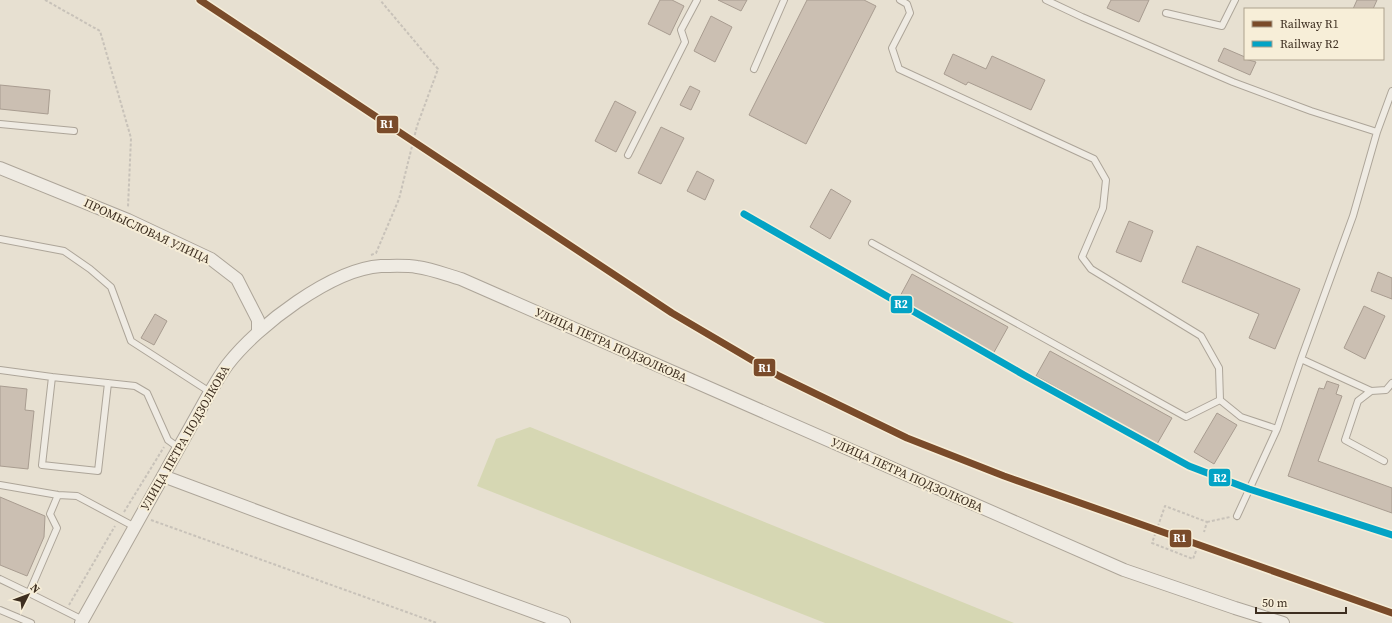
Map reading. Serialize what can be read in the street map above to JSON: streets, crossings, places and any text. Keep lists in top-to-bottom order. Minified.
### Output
{"streets":{"street":["ПРОМЫСЛОВАЯ УЛИЦА","УЛИЦА ПЕТРА ПОДЗОЛКОВА"]},"crossings":[["ПРОМЫСЛОВАЯ УЛИЦА","УЛИЦА ПЕТРА ПОДЗОЛКОВА"]],"lines":["rail line R1","rail line R2"],"legend":["Railway R1","Railway R2"],"scale_bar":"50 m","north":"top right"}
